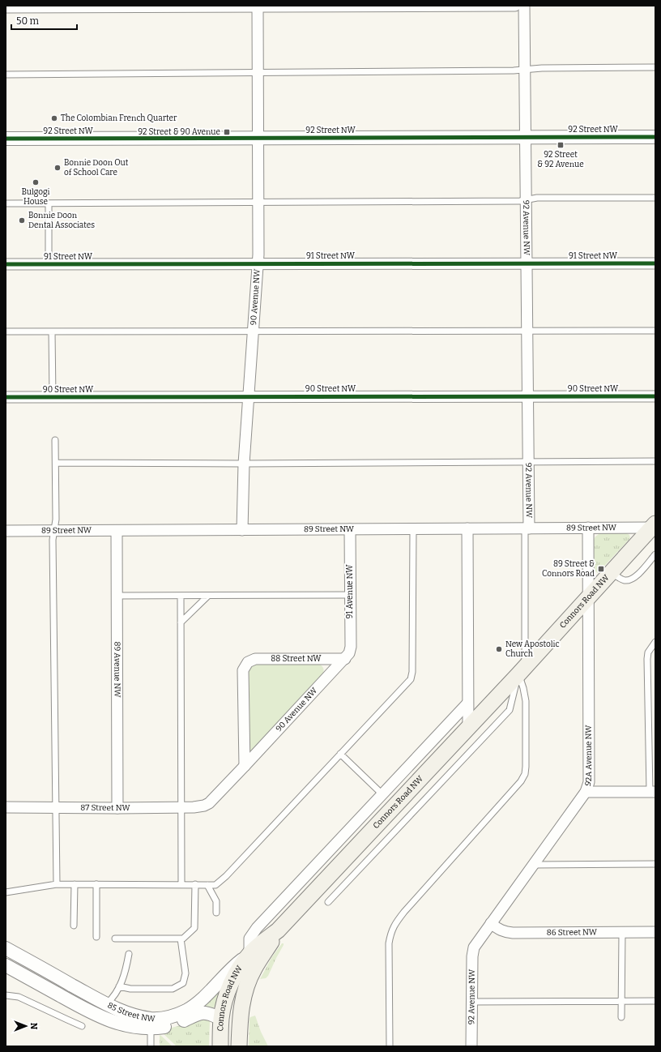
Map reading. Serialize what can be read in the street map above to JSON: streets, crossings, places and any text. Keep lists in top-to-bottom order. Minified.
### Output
{"streets":{"main road":["Connors Road NW"],"street":["92 Street NW","92 Avenue NW","91 Street NW","90 Avenue NW","90 Street NW","89 Street NW","91 Avenue NW","88 Street NW","89 Avenue NW","92A Avenue NW","87 Street NW","86 Street NW","85 Street NW"]},"crossings":[["92 Street NW","92 Avenue NW"],["92 Street NW","90 Avenue NW"],["92 Avenue NW","91 Street NW"],["92 Avenue NW","90 Street NW"],["92 Avenue NW","89 Street NW"],["92 Avenue NW","92A Avenue NW"],["91 Street NW","90 Avenue NW"],["90 Avenue NW","90 Street NW"],["90 Avenue NW","89 Street NW"],["90 Avenue NW","91 Avenue NW"],["90 Avenue NW","88 Street NW"],["90 Avenue NW","87 Street NW"],["89 Street NW","91 Avenue NW"],["89 Street NW","Connors Road NW"],["89 Street NW","89 Avenue NW"],["89 Street NW","92A Avenue NW"],["91 Avenue NW","88 Street NW"],["Connors Road NW","92A Avenue NW"],["Connors Road NW","85 Street NW"],["89 Avenue NW","87 Street NW"],["92A Avenue NW","86 Street NW"]],"places":{"other":["The Colombian French Quarter","Bonnie Doon Out of School Care","Bulgogi House","Bonnie Doon Dental Associates","New Apostolic Church"],"transit":["92 Street & 90 Avenue","92 Street & 92 Avenue","89 Street & Connors Road"]},"scale_bar":"50 m","north":"right"}
